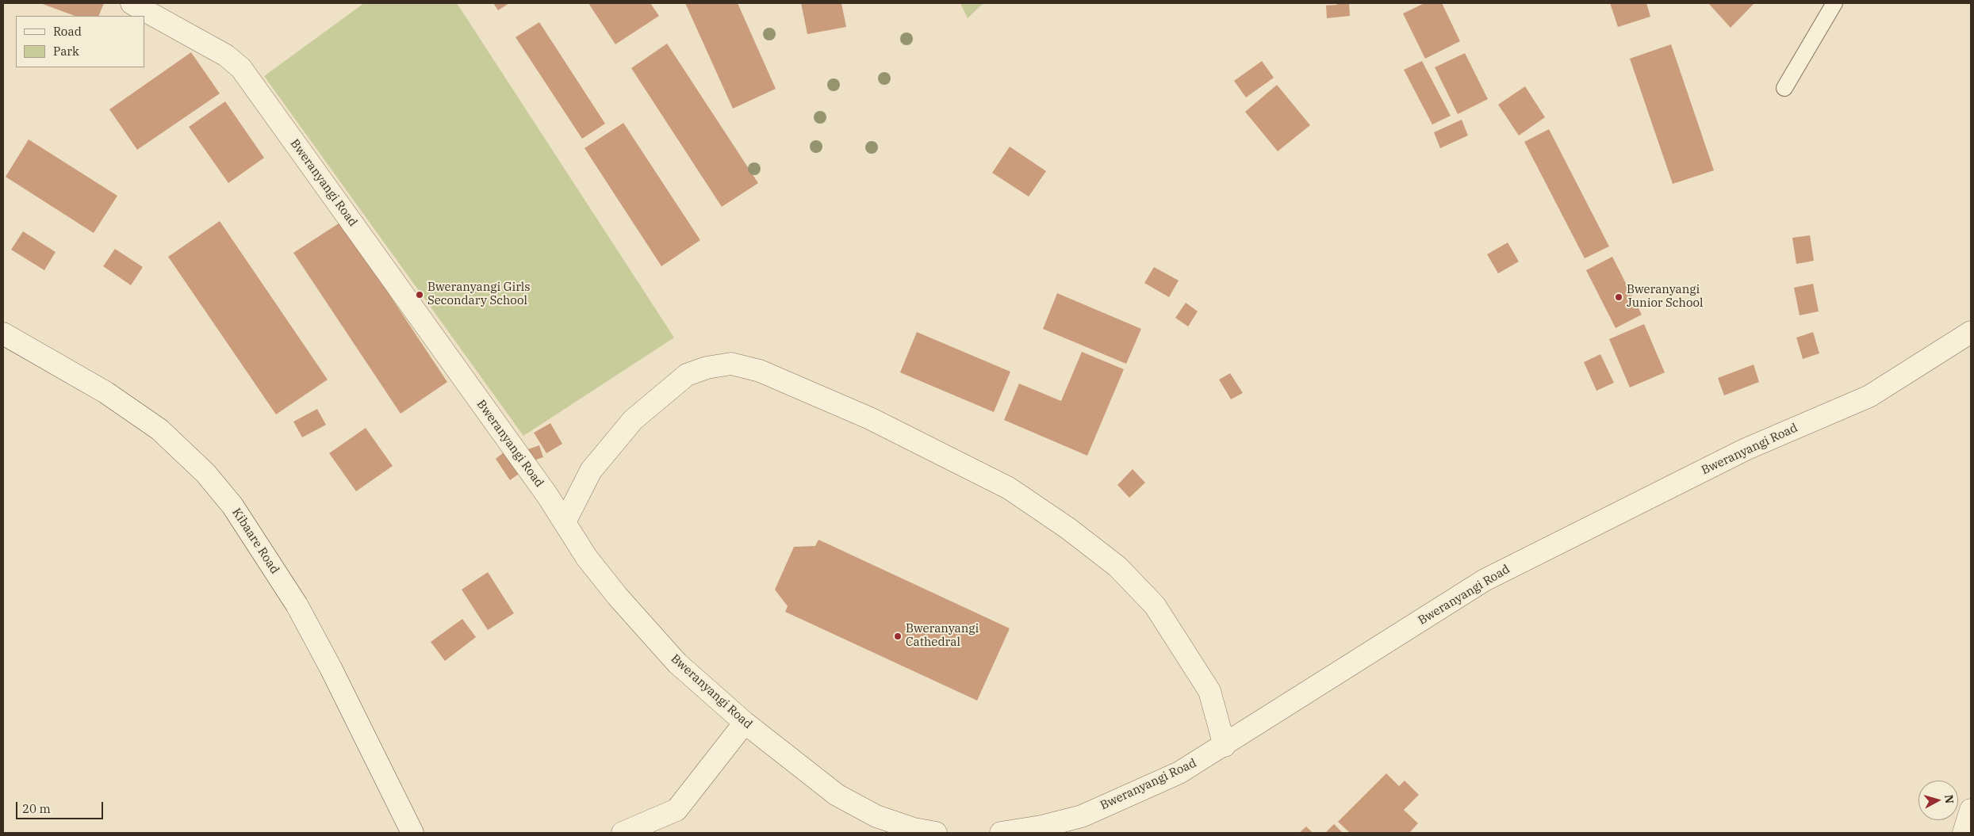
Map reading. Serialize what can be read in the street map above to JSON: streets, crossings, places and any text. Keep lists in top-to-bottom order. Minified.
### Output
{"streets":{"street":["Bweranyangi Road","Kibaare Road"]},"places":["Bweranyangi Girls Secondary School","Bweranyangi Junior School","Bweranyangi Cathedral"],"legend":["Road","Park"],"scale_bar":"20 m","north":"right"}
